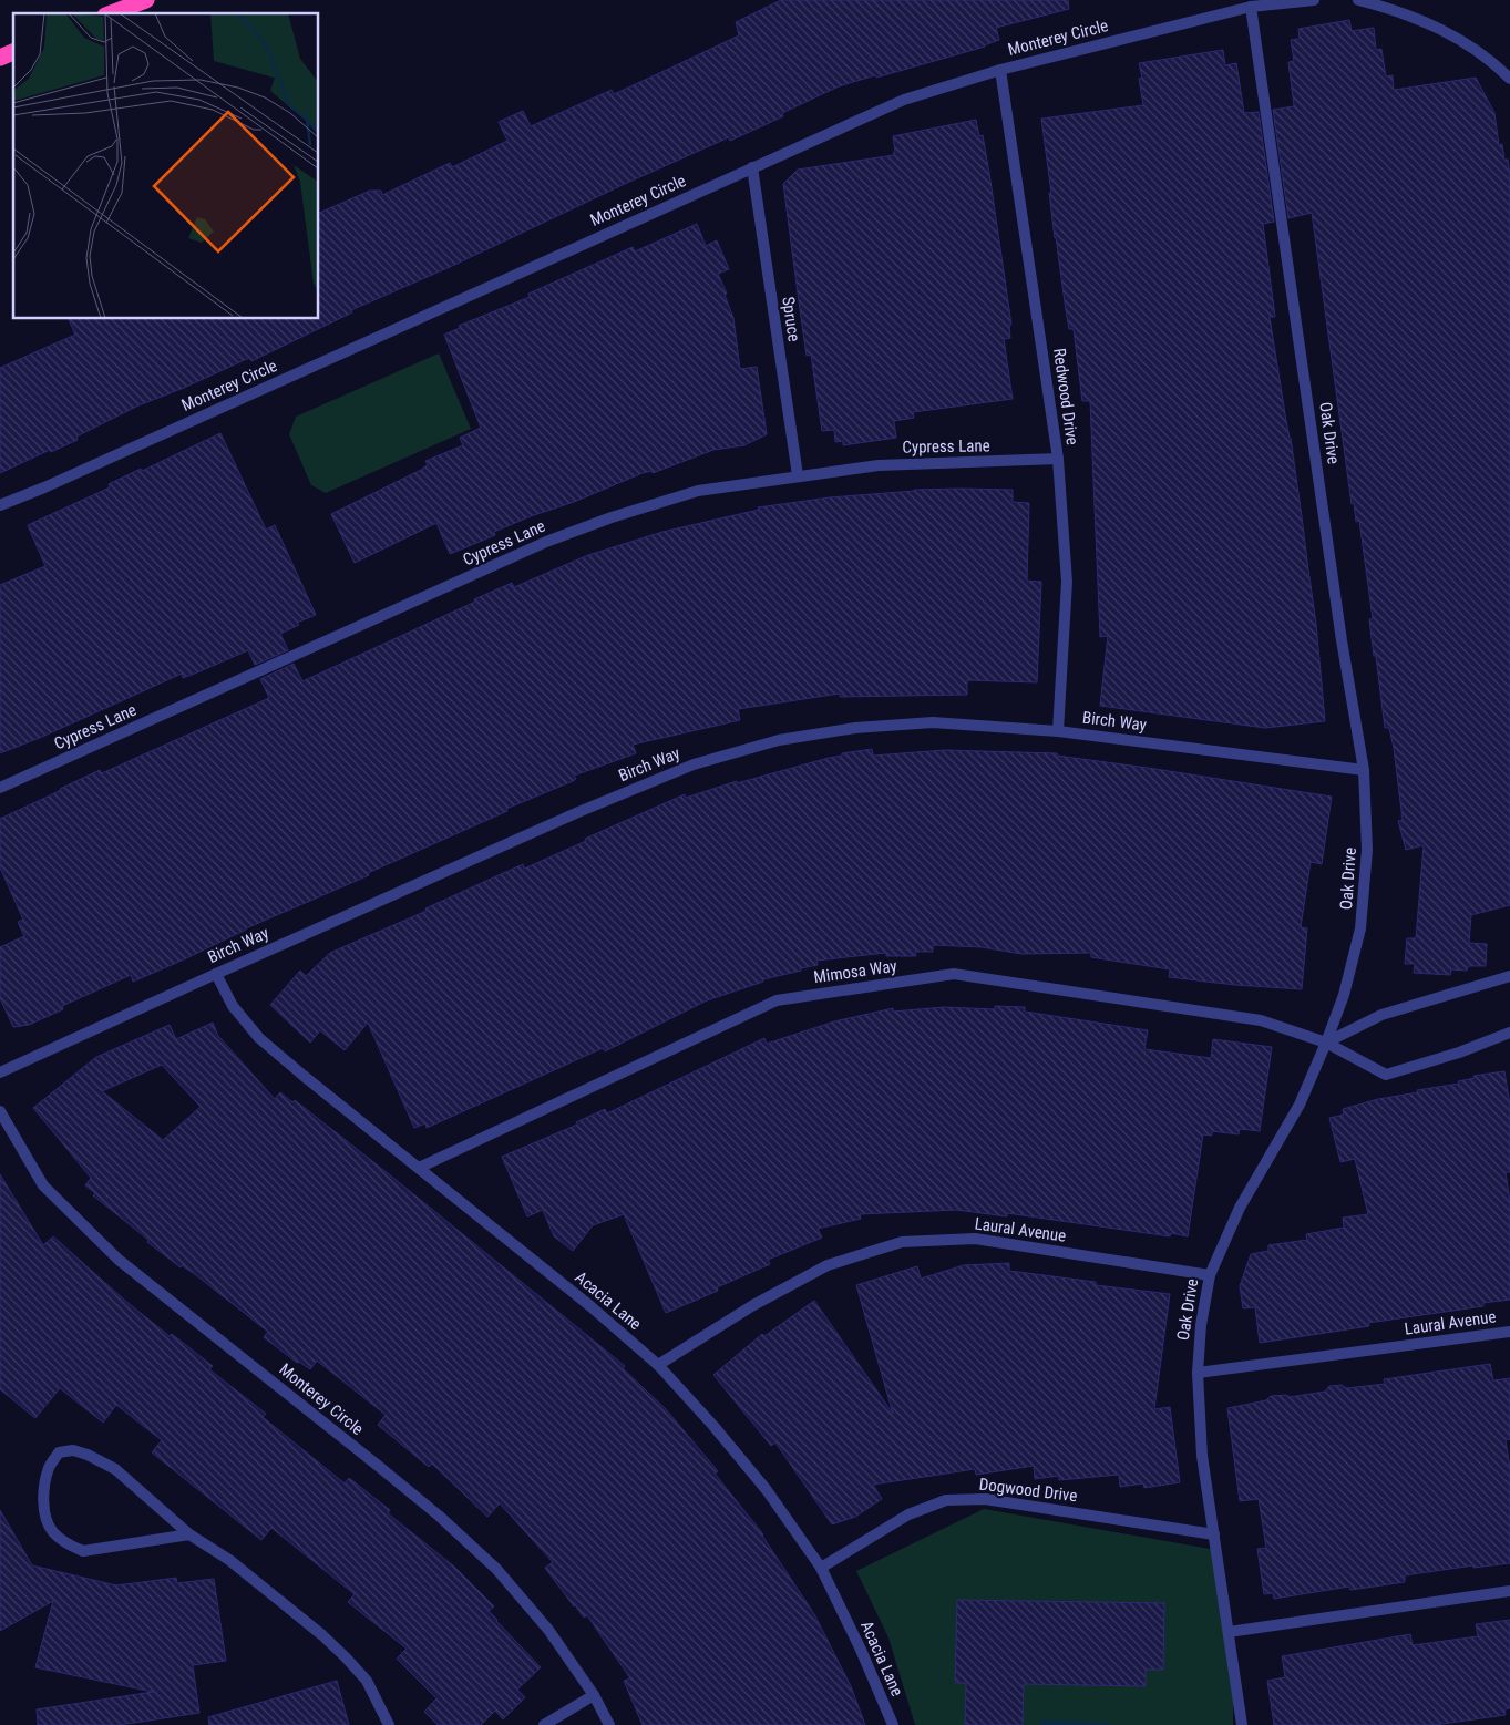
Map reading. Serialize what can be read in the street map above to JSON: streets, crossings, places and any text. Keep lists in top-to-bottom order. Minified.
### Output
{"streets":{"street":["Monterey Circle","Spruce","Redwood Drive","Oak Drive","Cypress Lane","Birch Way","Mimosa Way","Laural Avenue","Acacia Lane","Dogwood Drive"]},"crossings":[["Monterey Circle","Spruce"],["Monterey Circle","Redwood Drive"],["Monterey Circle","Oak Drive"],["Spruce","Cypress Lane"],["Redwood Drive","Cypress Lane"],["Redwood Drive","Birch Way"],["Oak Drive","Birch Way"],["Oak Drive","Mimosa Way"],["Oak Drive","Laural Avenue"],["Oak Drive","Dogwood Drive"],["Birch Way","Acacia Lane"],["Mimosa Way","Acacia Lane"],["Laural Avenue","Acacia Lane"],["Acacia Lane","Dogwood Drive"]]}
